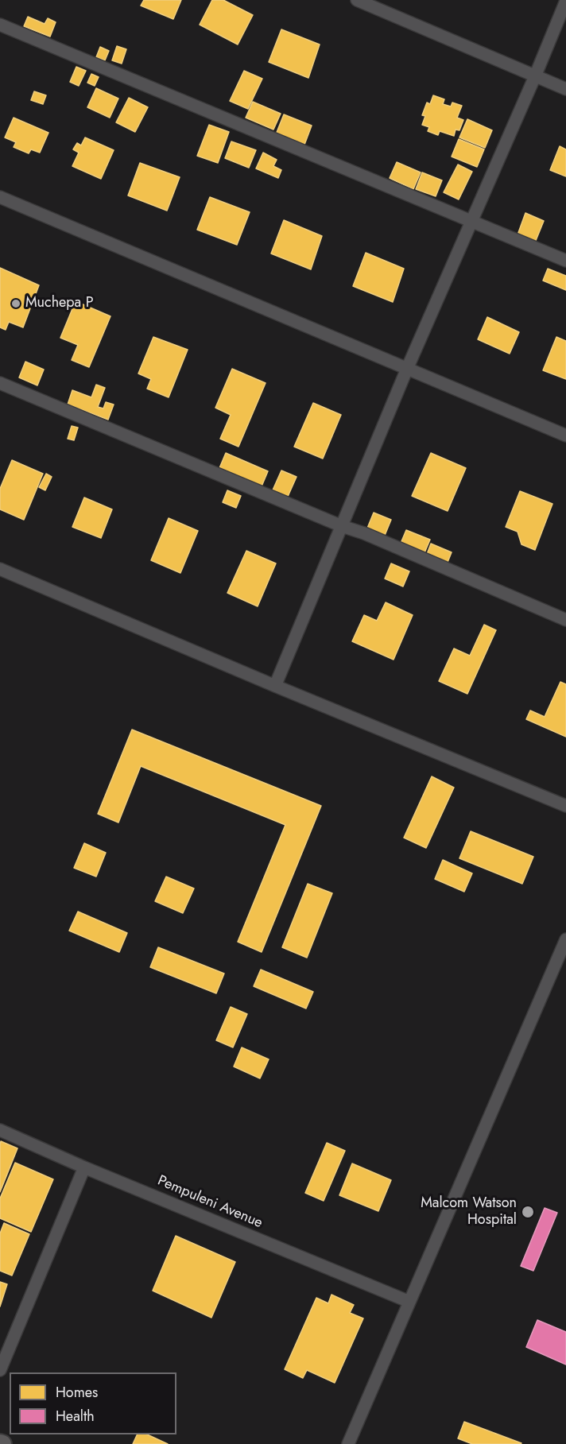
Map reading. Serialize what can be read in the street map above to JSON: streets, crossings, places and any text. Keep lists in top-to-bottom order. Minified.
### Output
{"streets":{"street":["Pempuleni Avenue"]},"places":["Muchepa P","Malcom Watson Hospital"],"legend":["Homes","Health"]}
